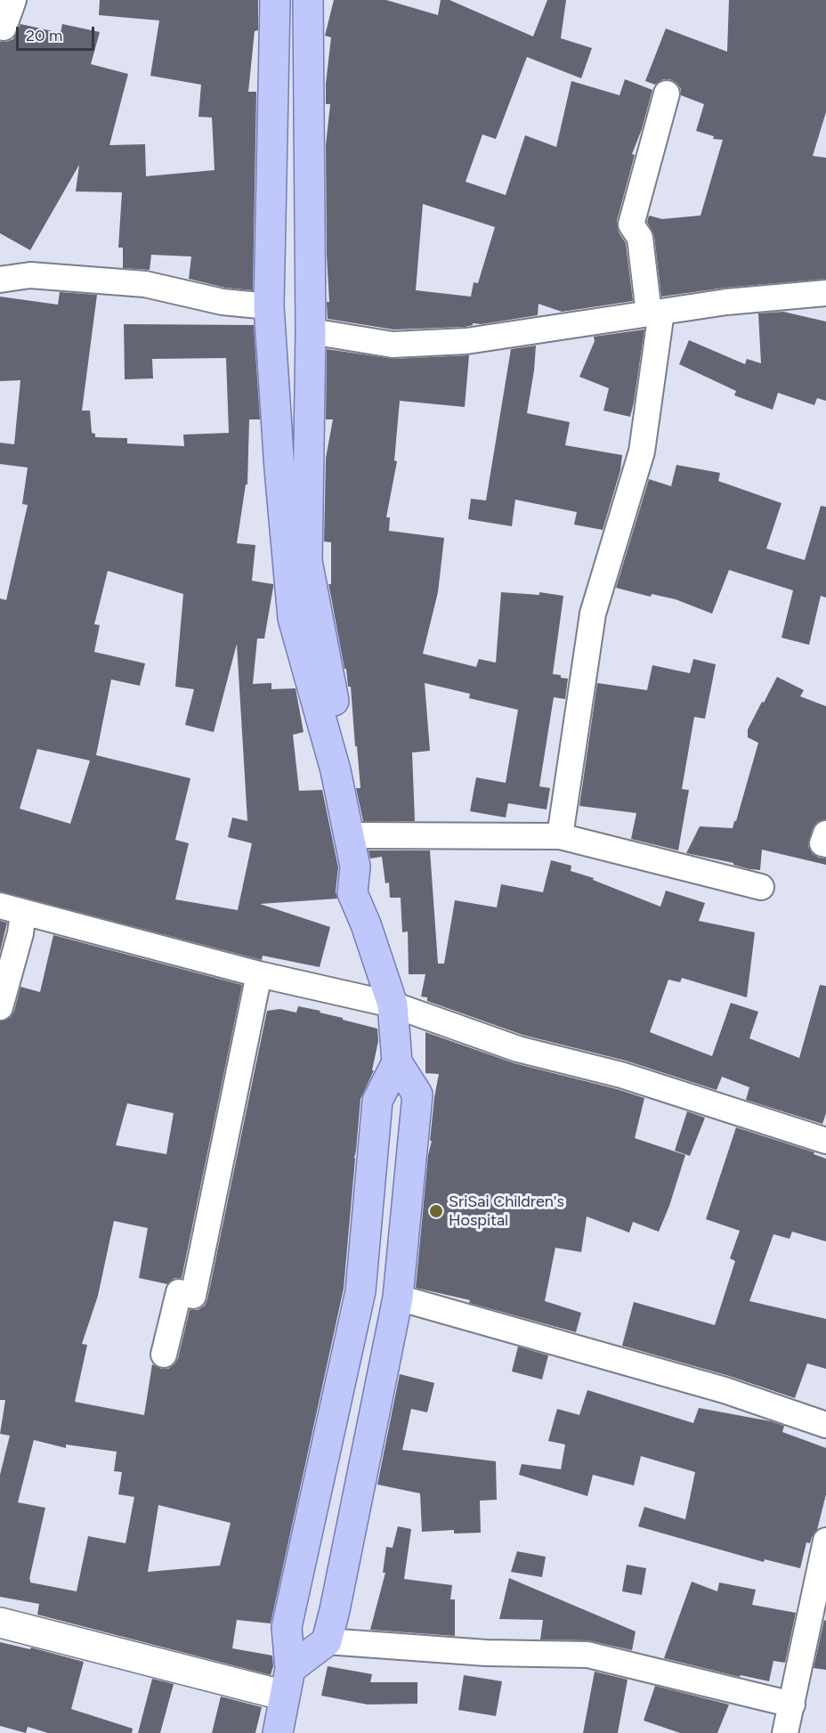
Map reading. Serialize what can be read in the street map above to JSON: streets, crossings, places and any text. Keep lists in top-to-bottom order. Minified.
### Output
{"places":["SriSai Children's Hospital"],"scale_bar":"20 m"}
